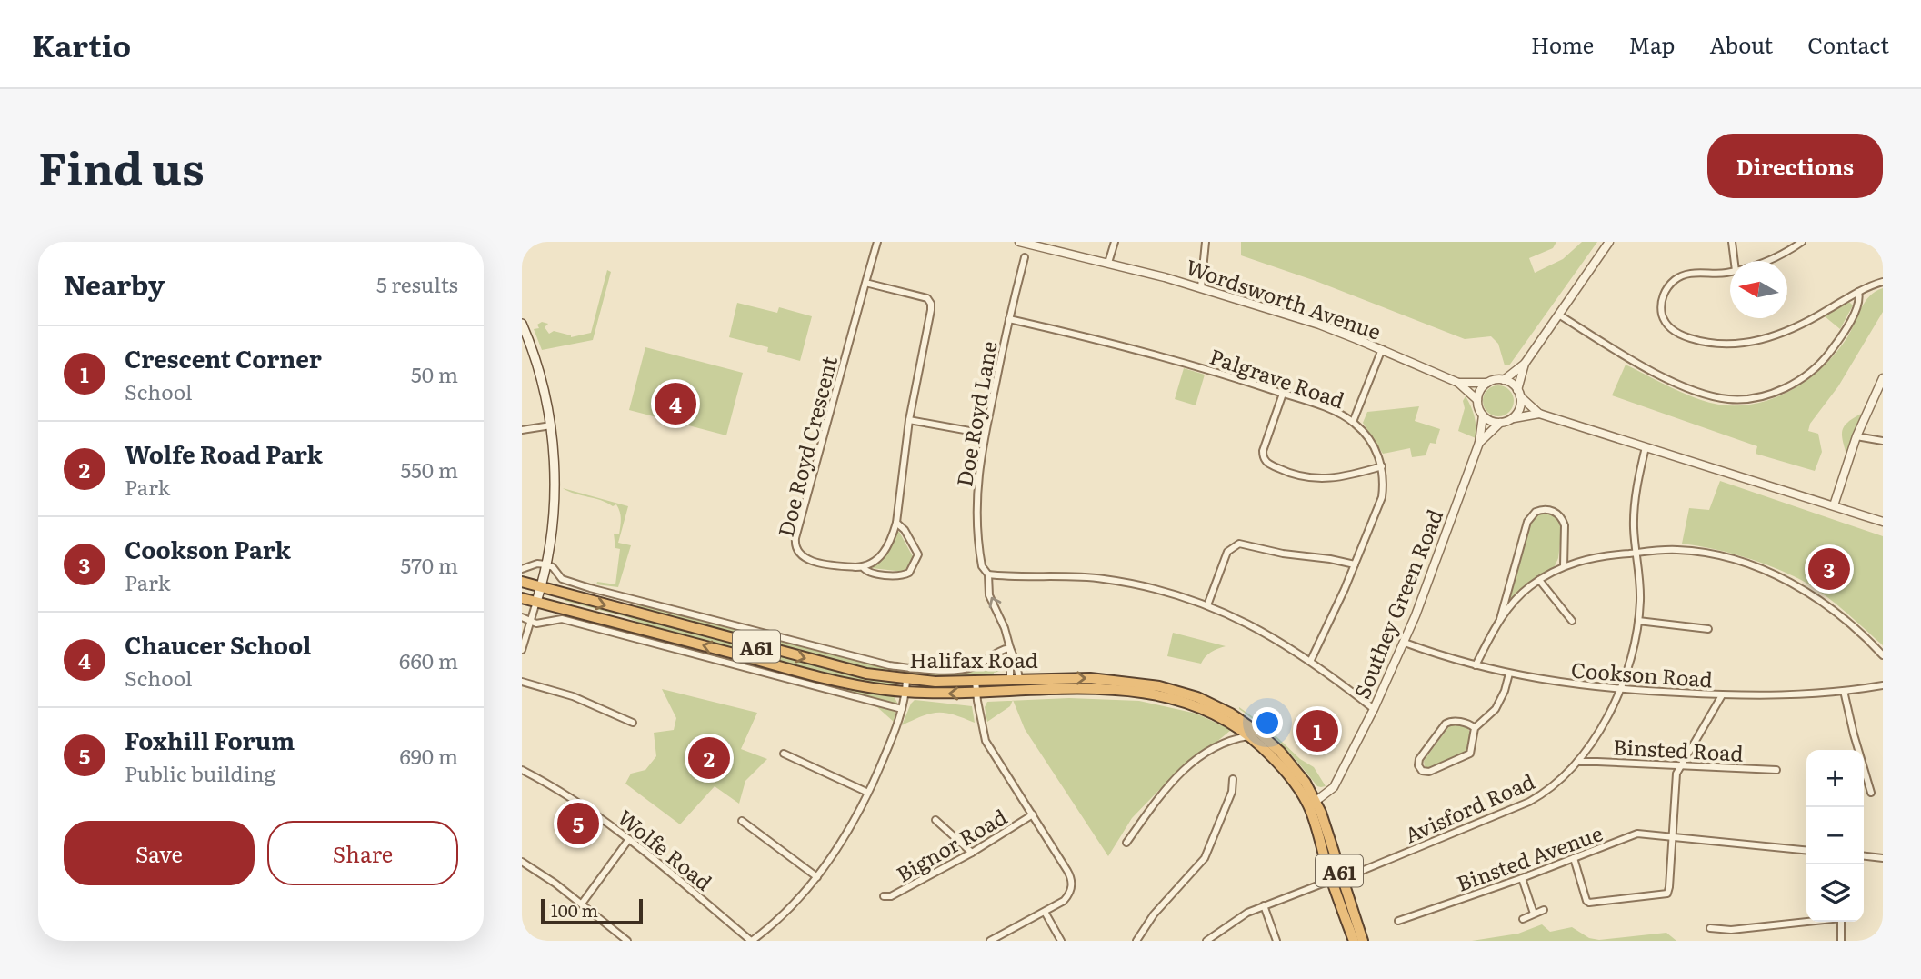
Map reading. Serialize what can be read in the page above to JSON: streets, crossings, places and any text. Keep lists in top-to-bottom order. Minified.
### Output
{"streets":{"highway":["A61","Halifax Road"],"street":["Wordsworth Avenue","Palgrave Road","Doe Royd Lane","Doe Royd Crescent","Southey Green Road","Cookson Road","Binsted Road","Avisford Road","Bignor Road","Wolfe Road","Binsted Avenue"]},"crossings":[["Wordsworth Avenue","Southey Green Road"],["Palgrave Road","Doe Royd Lane"],["Doe Royd Lane","Halifax Road"],["Southey Green Road","Halifax Road"],["Southey Green Road","Cookson Road"],["Halifax Road","Avisford Road"],["Cookson Road","Avisford Road"],["Binsted Road","Avisford Road"]],"scale_bar":"100 m","north":"left","page":{"header":"Kartio","nav":["Home","Map","About","Contact"],"title":"Find us","buttons":["Directions",["Save","Share"]],"heading":["Nearby","5 results"],"list":[{"mark":"1","name":"Crescent Corner","note":"School","value":"50 m"},{"mark":"2","name":"Wolfe Road Park","note":"Park","value":"550 m"},{"mark":"3","name":"Cookson Park","note":"Park","value":"570 m"},{"mark":"4","name":"Chaucer School","note":"School","value":"660 m"},{"mark":"5","name":"Foxhill Forum","note":"Public building","value":"690 m"}],"pins":["4","3","1","2","5"],"map_buttons":["+","−"],"scale":"100 m"}}
